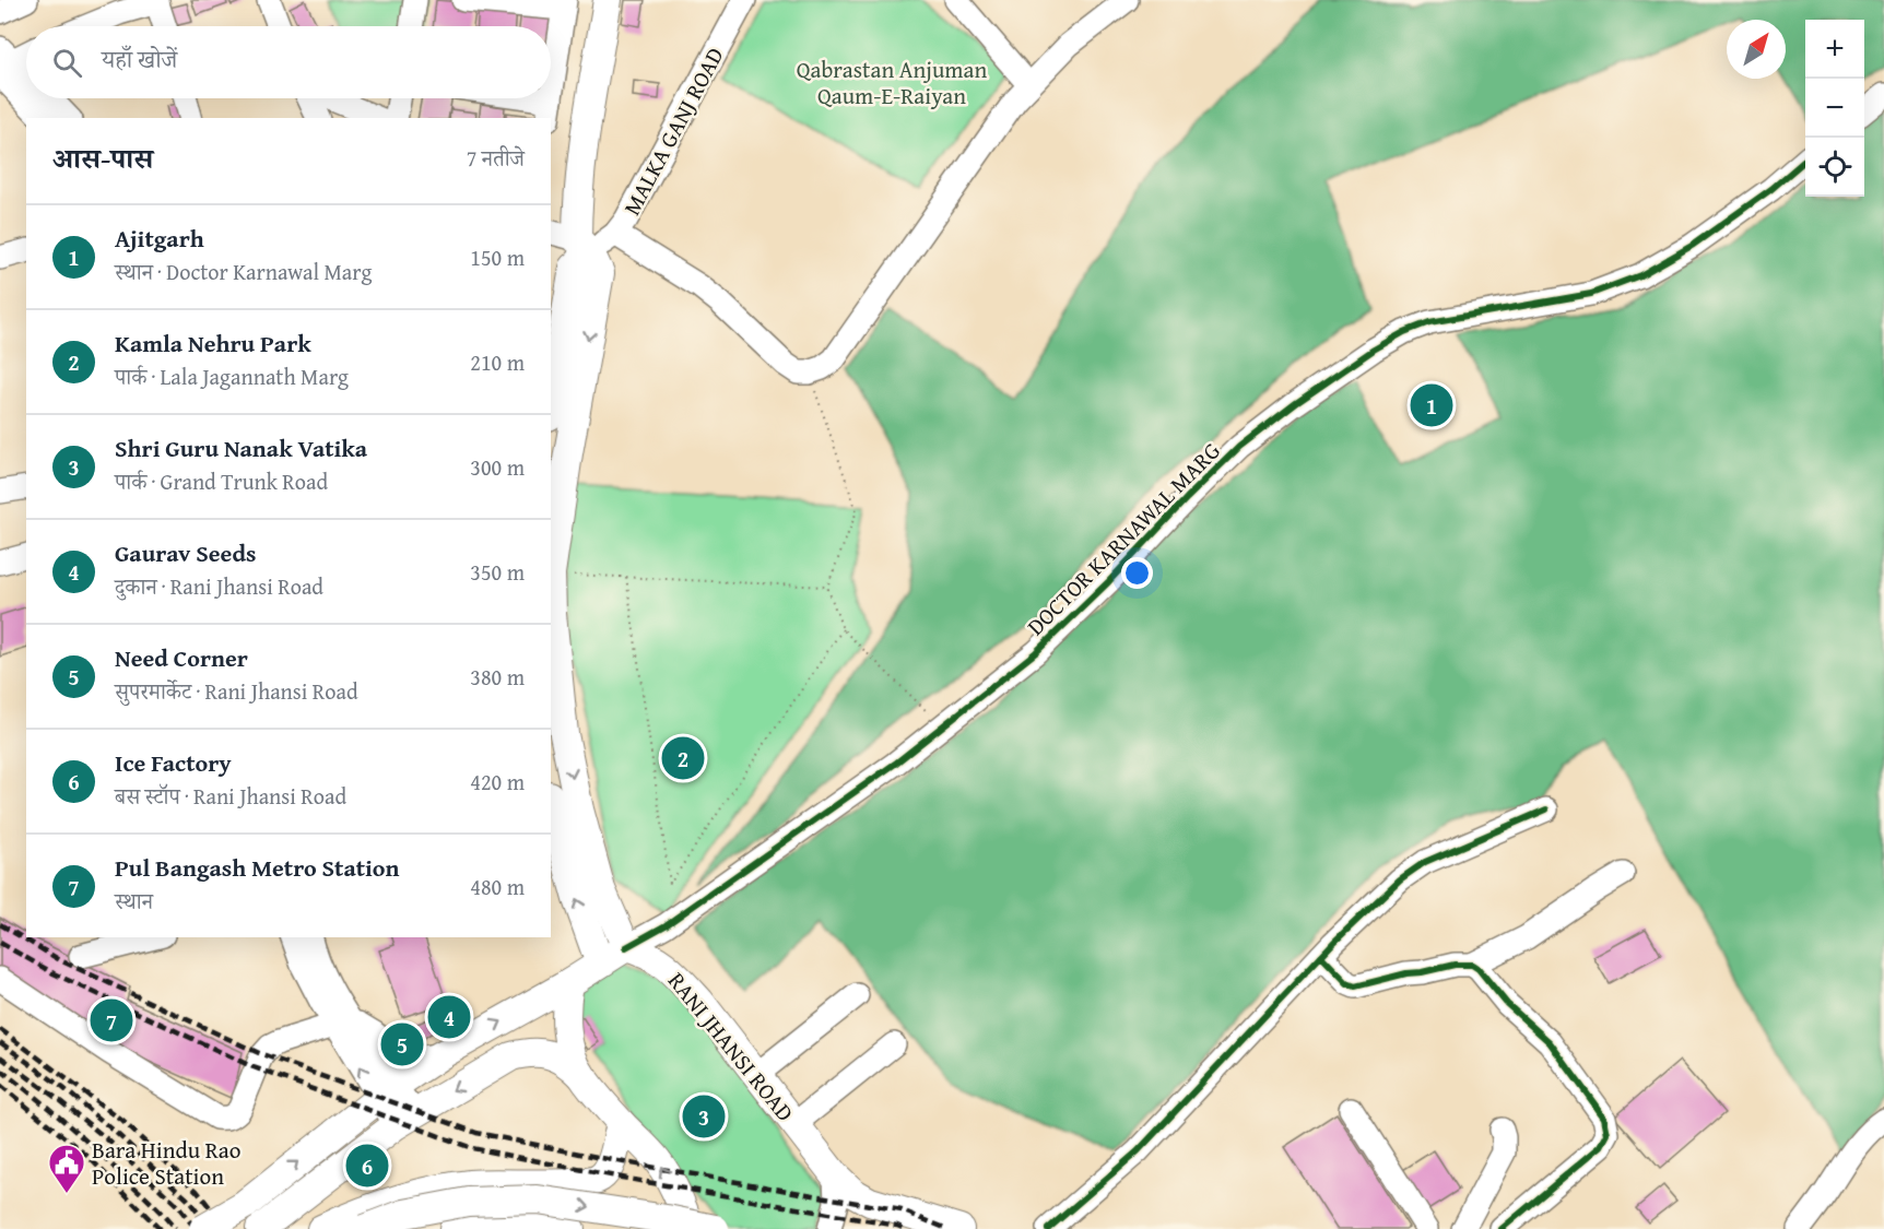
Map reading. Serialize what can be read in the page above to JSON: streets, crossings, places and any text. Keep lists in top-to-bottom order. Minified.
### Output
{"streets":{"main road":["RANI JHANSI ROAD"],"street":["MALKA GANJ ROAD","DOCTOR KARNAWAL MARG"]},"crossings":[["DOCTOR KARNAWAL MARG","RANI JHANSI ROAD"]],"parks":["Qabrastan Anjuman Qaum-E-Raiyan"],"places":{"public building":["Bara Hindu Rao Police Station"]},"north":"top right","page":{"map_buttons":["+","−"],"search":"यहाँ खोजें","heading":["आस-पास","7 नतीजे"],"list":[{"mark":"1","name":"Ajitgarh","note":"स्थान · Doctor Karnawal Marg","value":"150 m"},{"mark":"2","name":"Kamla Nehru Park","note":"पार्क · Lala Jagannath Marg","value":"210 m"},{"mark":"3","name":"Shri Guru Nanak Vatika","note":"पार्क · Grand Trunk Road","value":"300 m"},{"mark":"4","name":"Gaurav Seeds","note":"दुकान · Rani Jhansi Road","value":"350 m"},{"mark":"5","name":"Need Corner","note":"सुपरमार्केट · Rani Jhansi Road","value":"380 m"},{"mark":"6","name":"Ice Factory","note":"बस स्टॉप · Rani Jhansi Road","value":"420 m"},{"mark":"7","name":"Pul Bangash Metro Station","note":"स्थान","value":"480 m"}],"pins":["1","2","4","7","5","3","6"]}}
